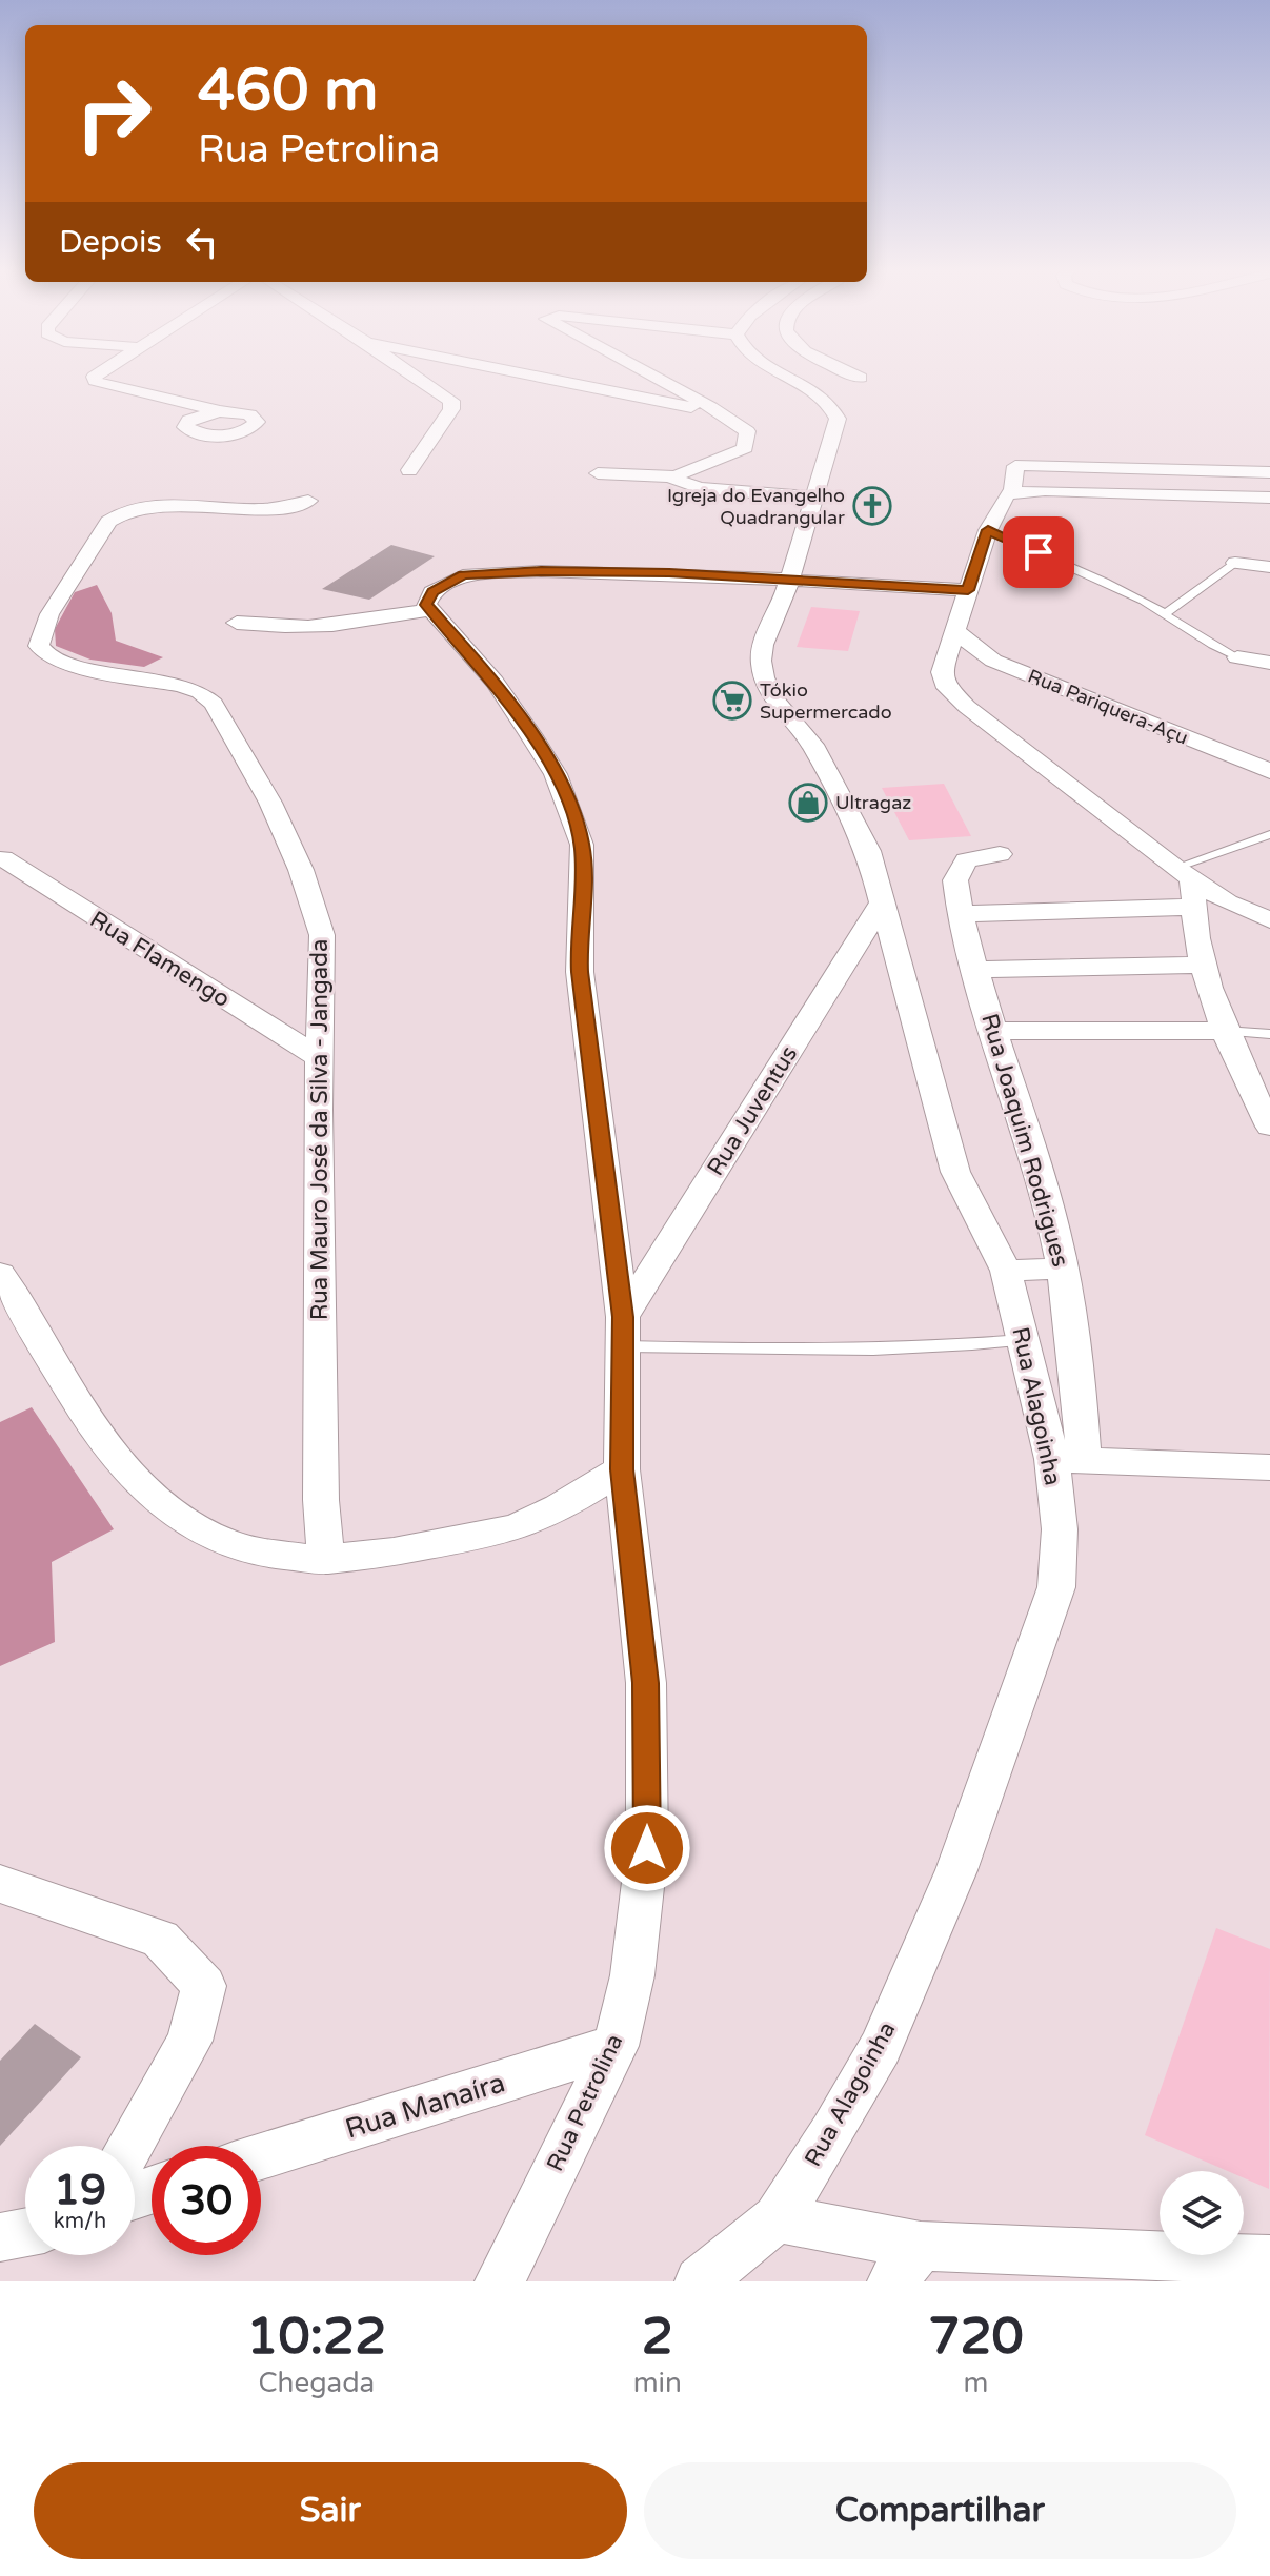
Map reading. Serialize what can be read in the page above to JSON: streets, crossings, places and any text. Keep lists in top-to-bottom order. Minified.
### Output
{"streets":{"street":["Rua Pariquera-Açu","Rua Flamengo","Rua Juventus","Rua Mauro José da Silva - Jangada","Rua Joaquim Rodrigues","Rua Alagoinha","Rua Petrolina","Rua Manaíra"]},"crossings":[["Rua Flamengo","Rua Mauro José da Silva - Jangada"],["Rua Juventus","Rua Alagoinha"],["Rua Juventus","Rua Petrolina"],["Rua Joaquim Rodrigues","Rua Alagoinha"],["Rua Petrolina","Rua Manaíra"]],"places":{"church":["Igreja do Evangelho Quadrangular"],"supermarket":["Tókio Supermercado"],"shop":["Ultragaz"]},"page":{"turn":["460 m","Rua Petrolina"],"then":"Depois","speed":"19 km/h","limit":"30","eta":["10:22","Chegada","2","min","720","m"],"buttons":["Sair","Compartilhar"]}}
